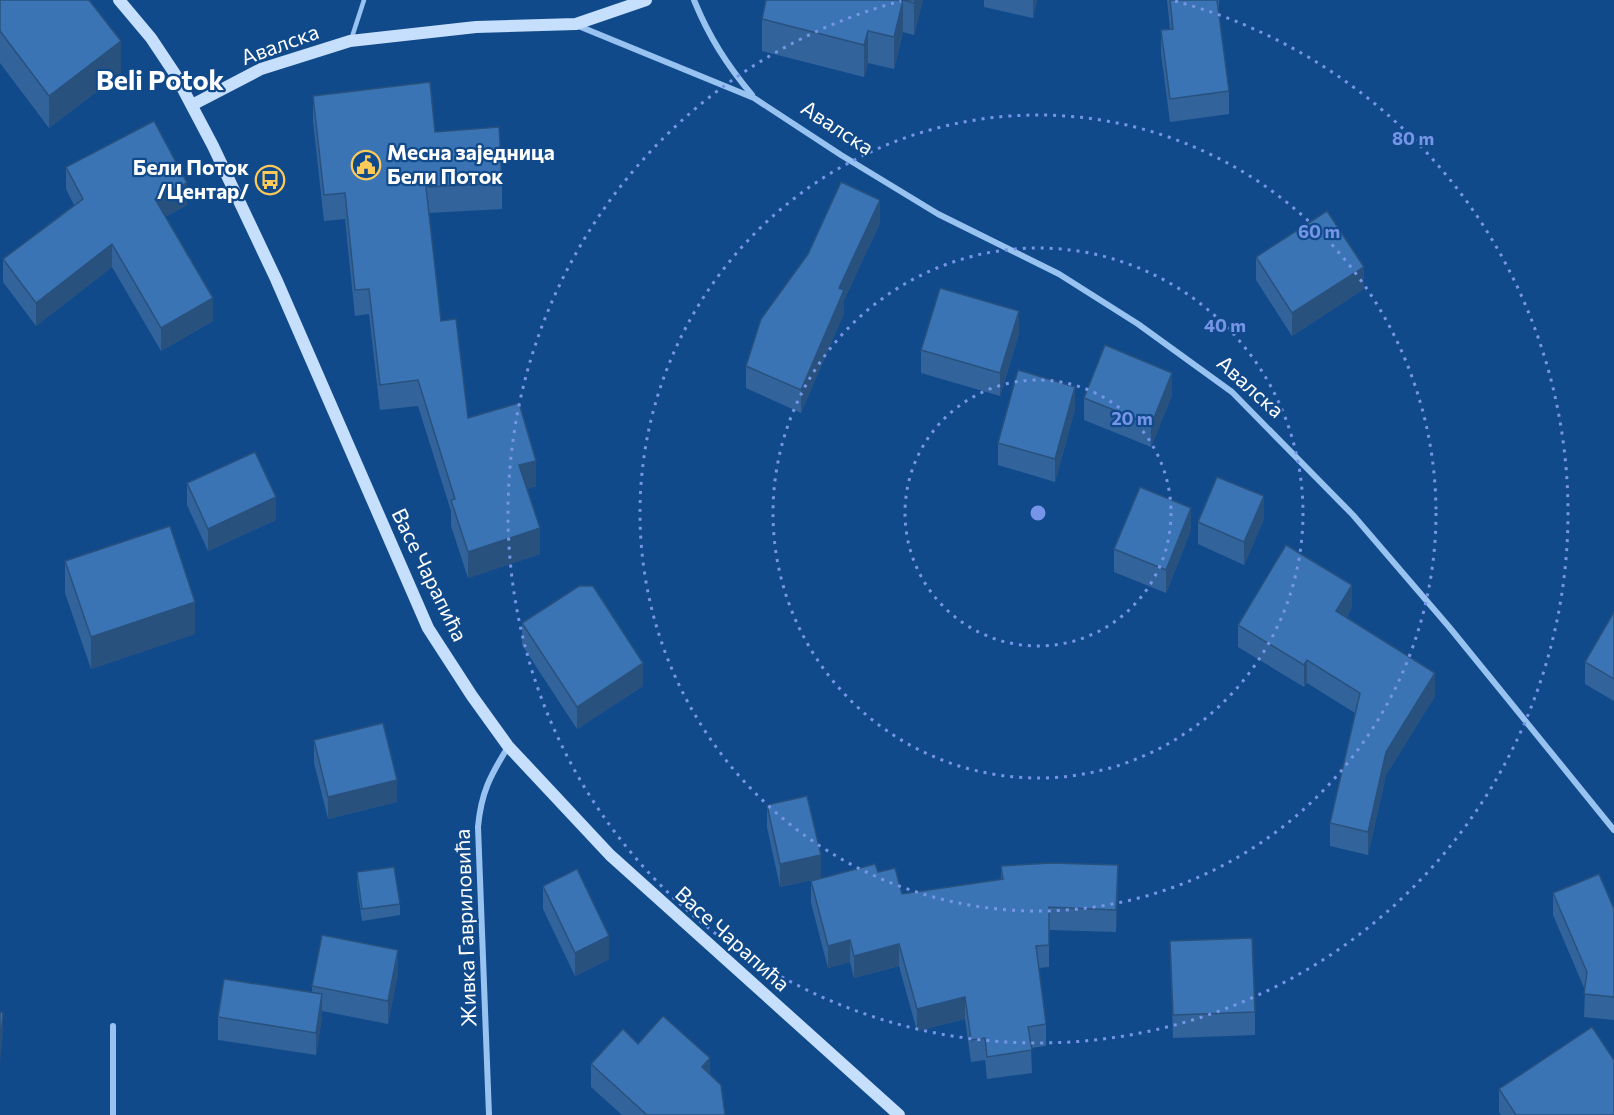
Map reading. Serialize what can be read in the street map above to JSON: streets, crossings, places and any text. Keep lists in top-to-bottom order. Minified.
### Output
{"streets":{"street":["Авалска","Васе Чарапића","Живка Гавриловића"]},"crossings":[["Авалска","Васе Чарапића"],["Васе Чарапића","Живка Гавриловића"]],"districts":["Beli Potok"],"places":{"public building":["Месна заједница Бели Поток"],"bus stop":["Бели Поток /Центар/"]},"rings":["80 m","60 m","40 m","20 m"]}
